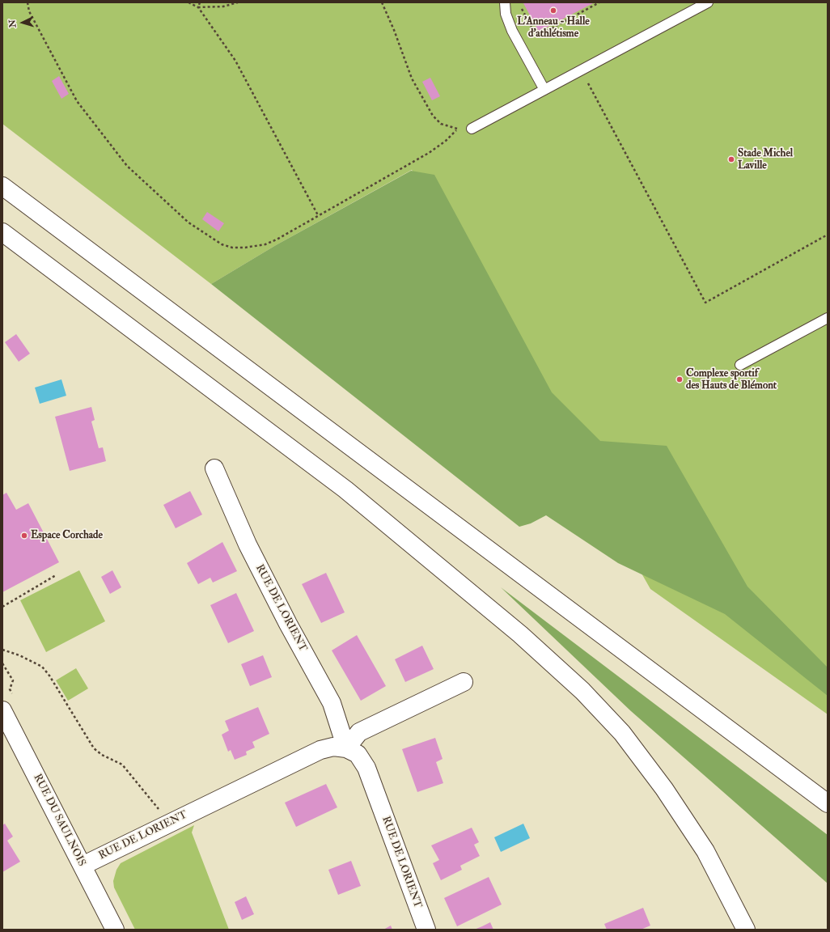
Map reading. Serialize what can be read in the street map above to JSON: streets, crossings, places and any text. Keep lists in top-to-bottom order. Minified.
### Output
{"streets":{"main road":["RUE DE LORIENT","RUE DU SAULNOIS"]},"crossings":[["RUE DE LORIENT","RUE DU SAULNOIS"]],"places":["L'Anneau - Halle d'athlétisme","Stade Michel Laville","Complexe sportif des Hauts de Blémont","Espace Corchade"],"north":"left"}
